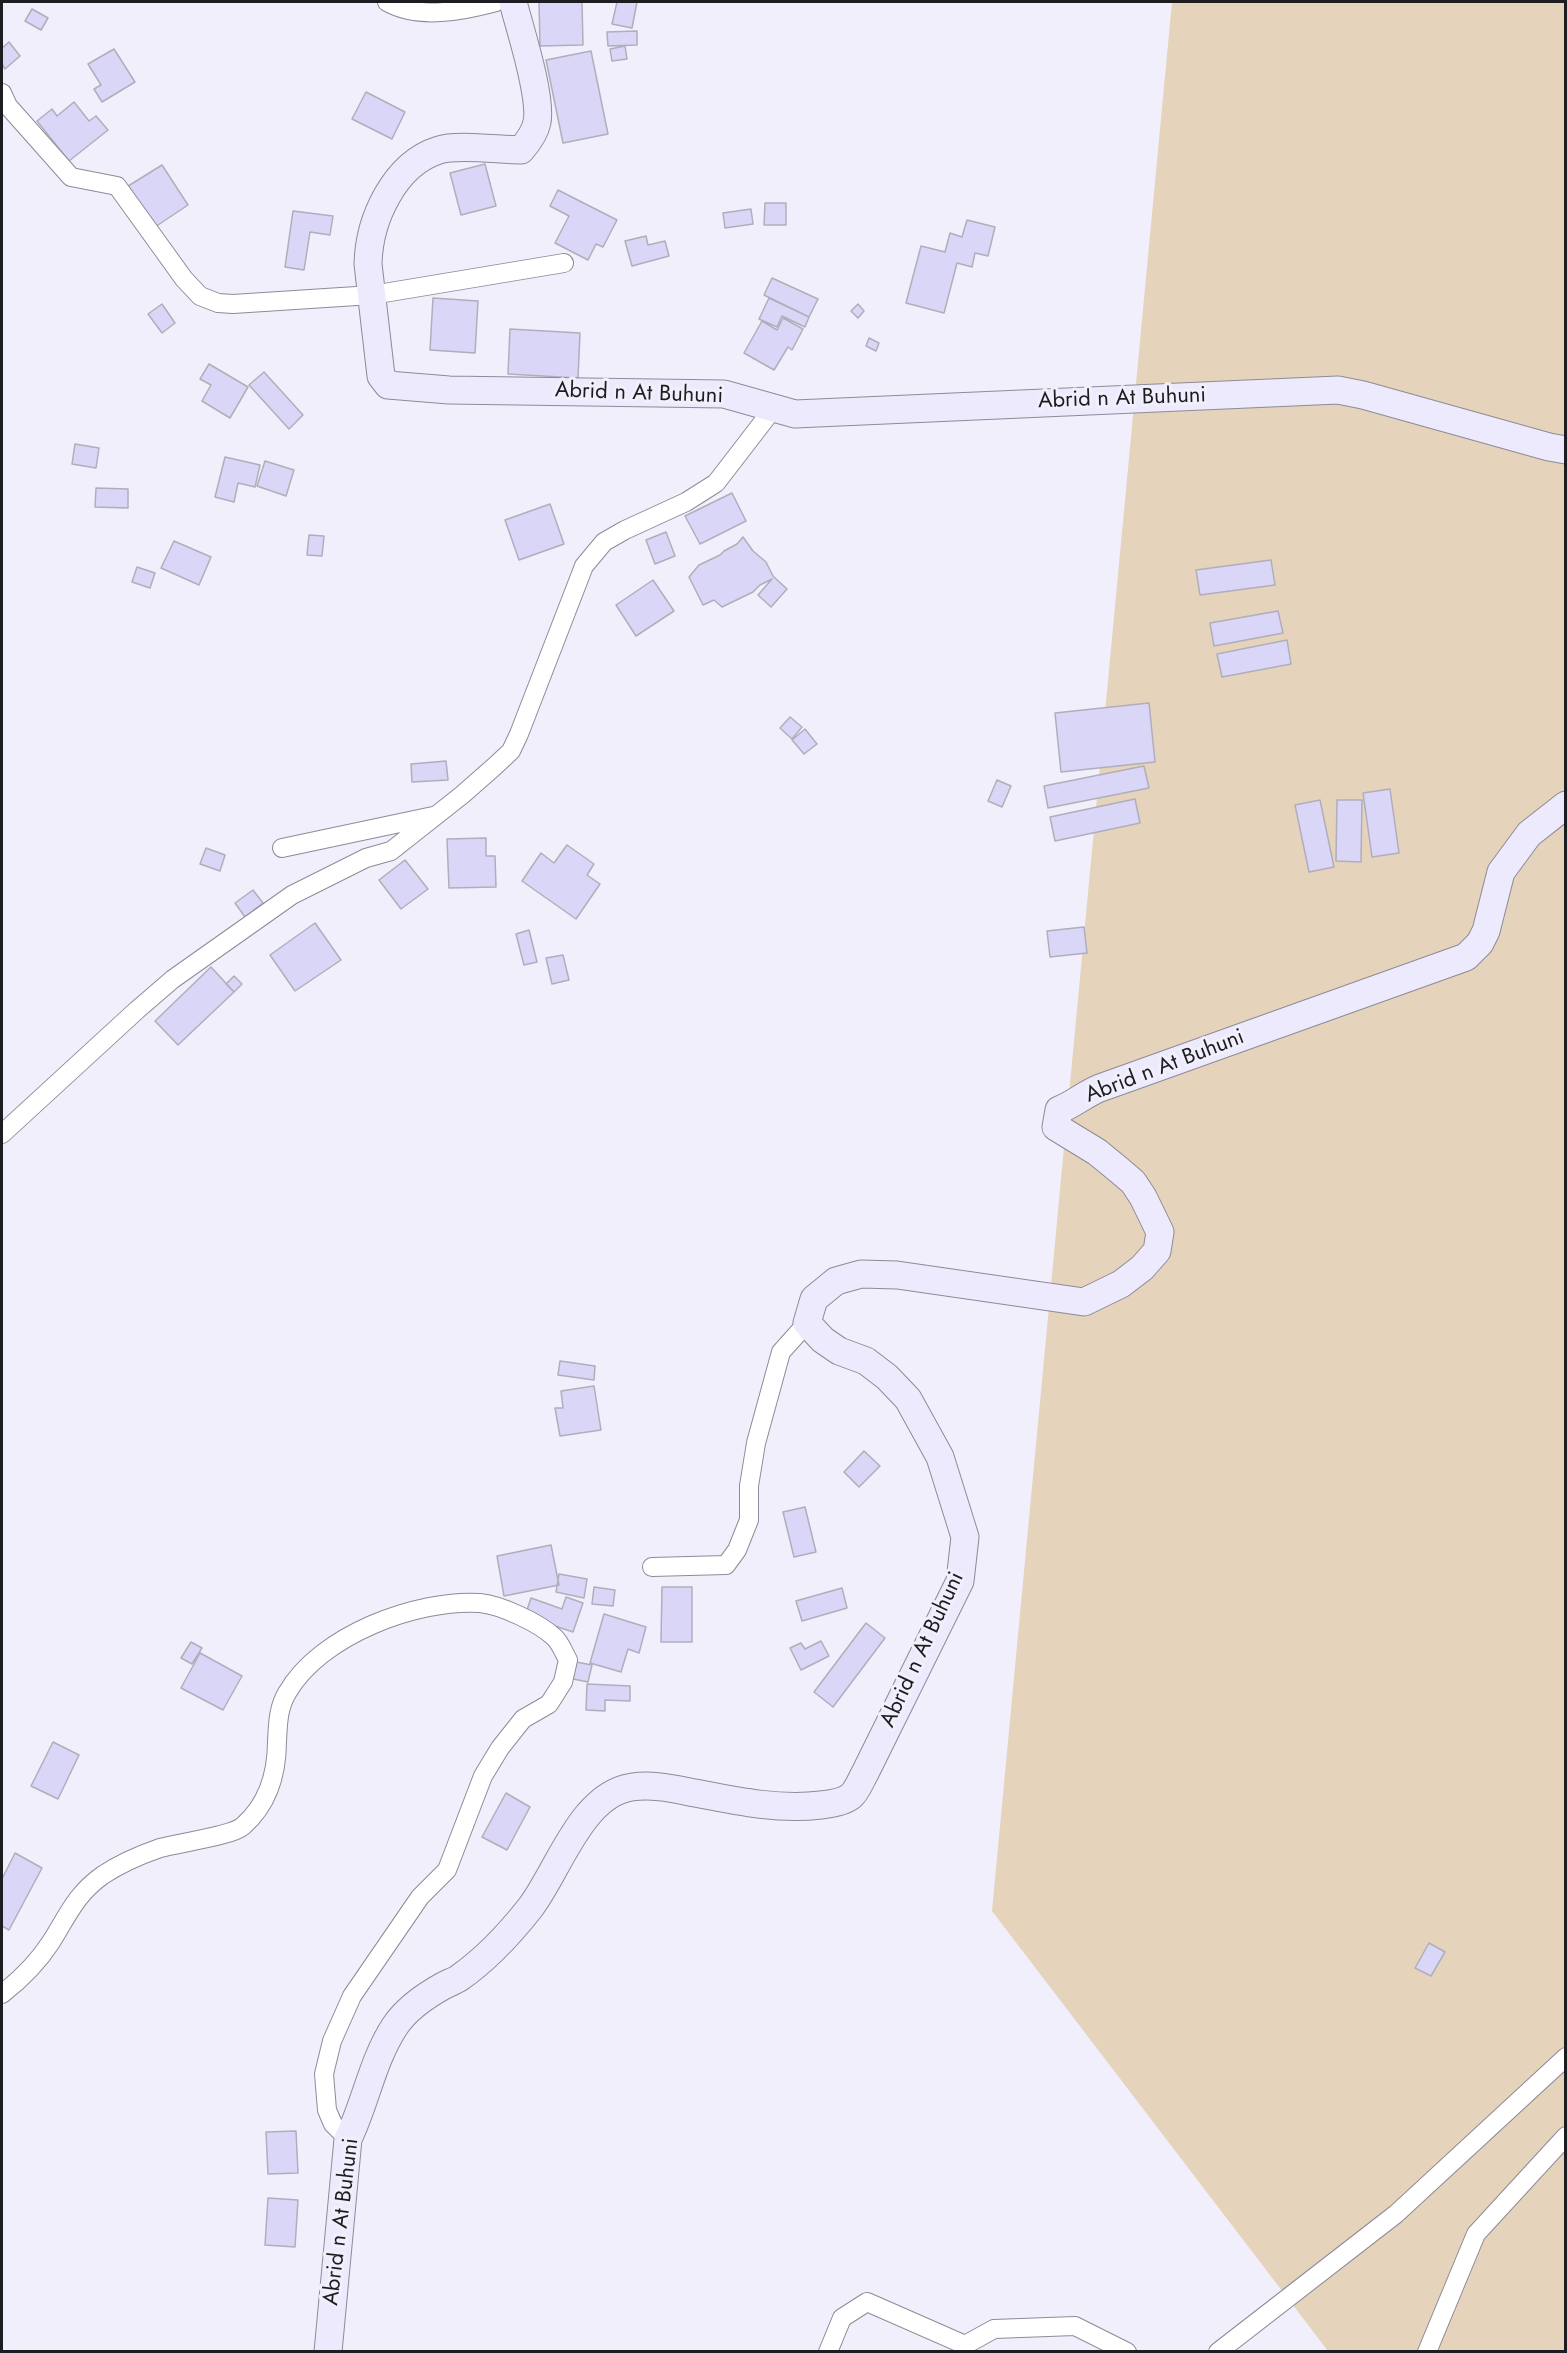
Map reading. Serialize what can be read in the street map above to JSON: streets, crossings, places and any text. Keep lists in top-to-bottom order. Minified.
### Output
{"streets":{"street":["Abrid n At Buhuni"]}}
